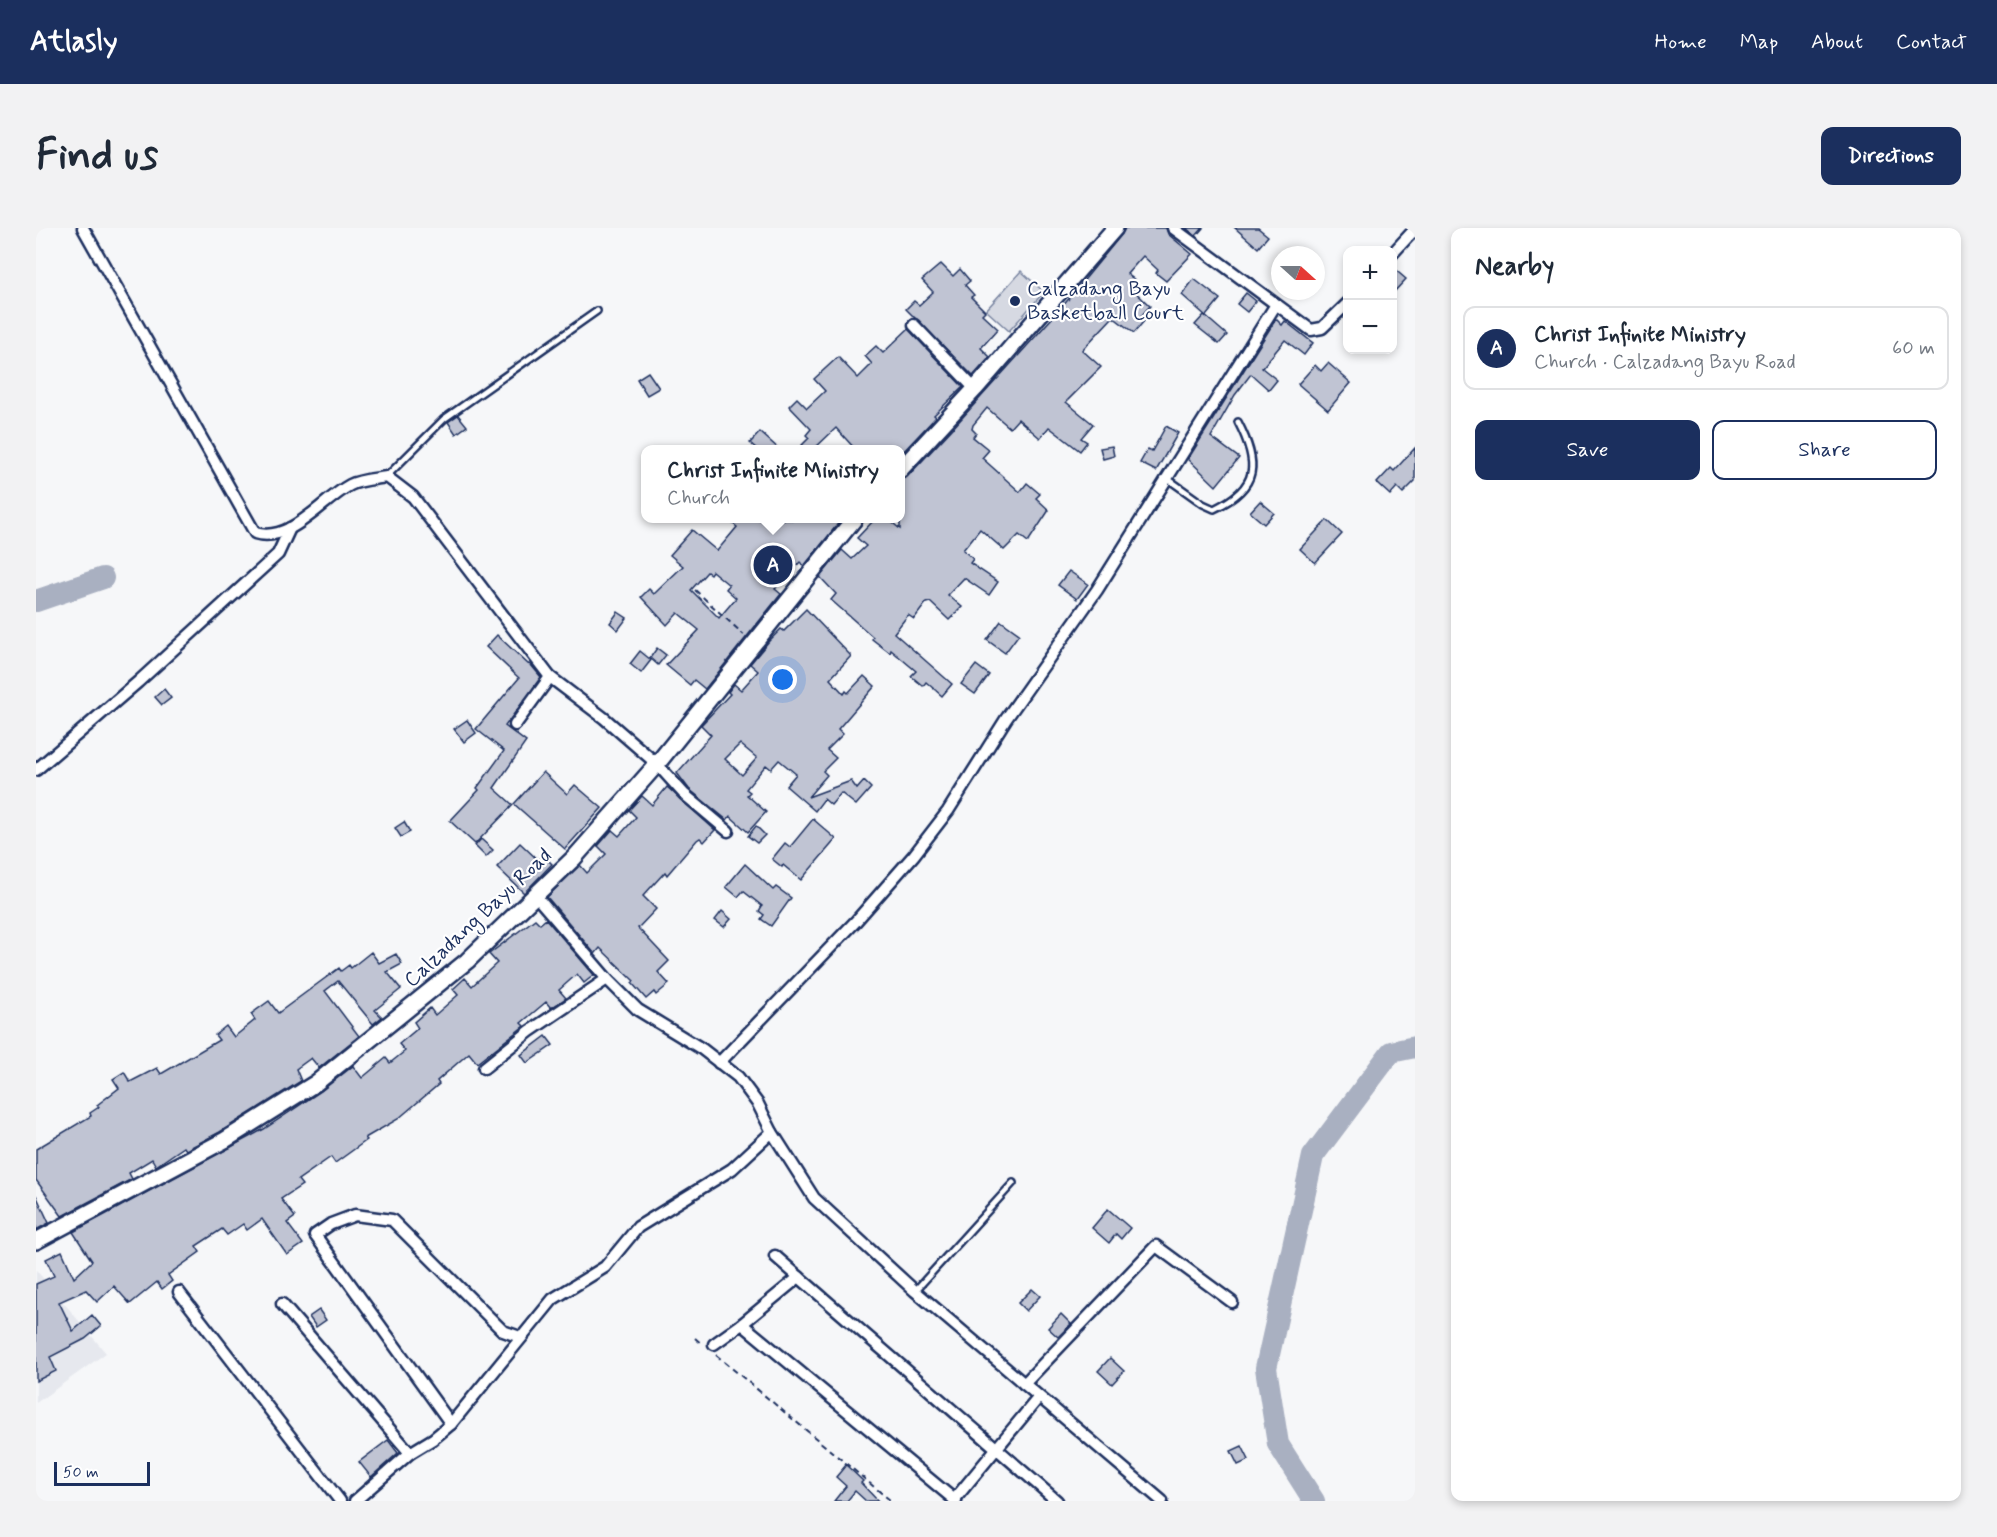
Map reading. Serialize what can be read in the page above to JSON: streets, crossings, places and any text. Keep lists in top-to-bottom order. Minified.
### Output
{"streets":{"street":["Calzadang Bayu Road"]},"places":["Calzadang Bayu Basketball Court"],"scale_bar":"50 m","north":"right","page":{"header":"Atlasly","nav":["Home","Map","About","Contact"],"buttons":["Directions",["Save","Share"]],"title":"Find us","heading":"Nearby","map_buttons":["+","−"],"list":[{"mark":"A","name":"Christ Infinite Ministry","note":"Church · Calzadang Bayu Road","value":"60 m"}],"popup":["Christ Infinite Ministry","Church"],"pins":"A","scale":"50 m"}}
